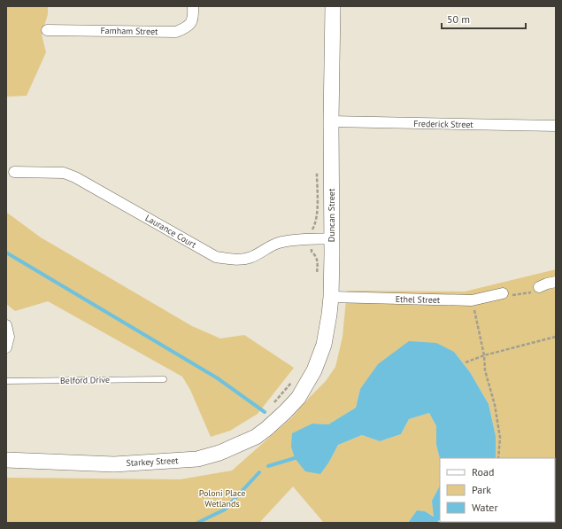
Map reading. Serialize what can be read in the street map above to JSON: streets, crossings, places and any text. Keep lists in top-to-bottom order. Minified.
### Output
{"streets":{"street":["Famham Street","Frederick Street","Duncan Street","Laurance Court","Ethel Street","Starkey Street"],"lane":["Belford Drive"]},"crossings":[["Frederick Street","Duncan Street"],["Duncan Street","Laurance Court"],["Duncan Street","Ethel Street"],["Duncan Street","Starkey Street"]],"parks":["Poloni Place Wetlands"],"legend":["Road","Park","Water"],"scale_bar":"50 m"}
